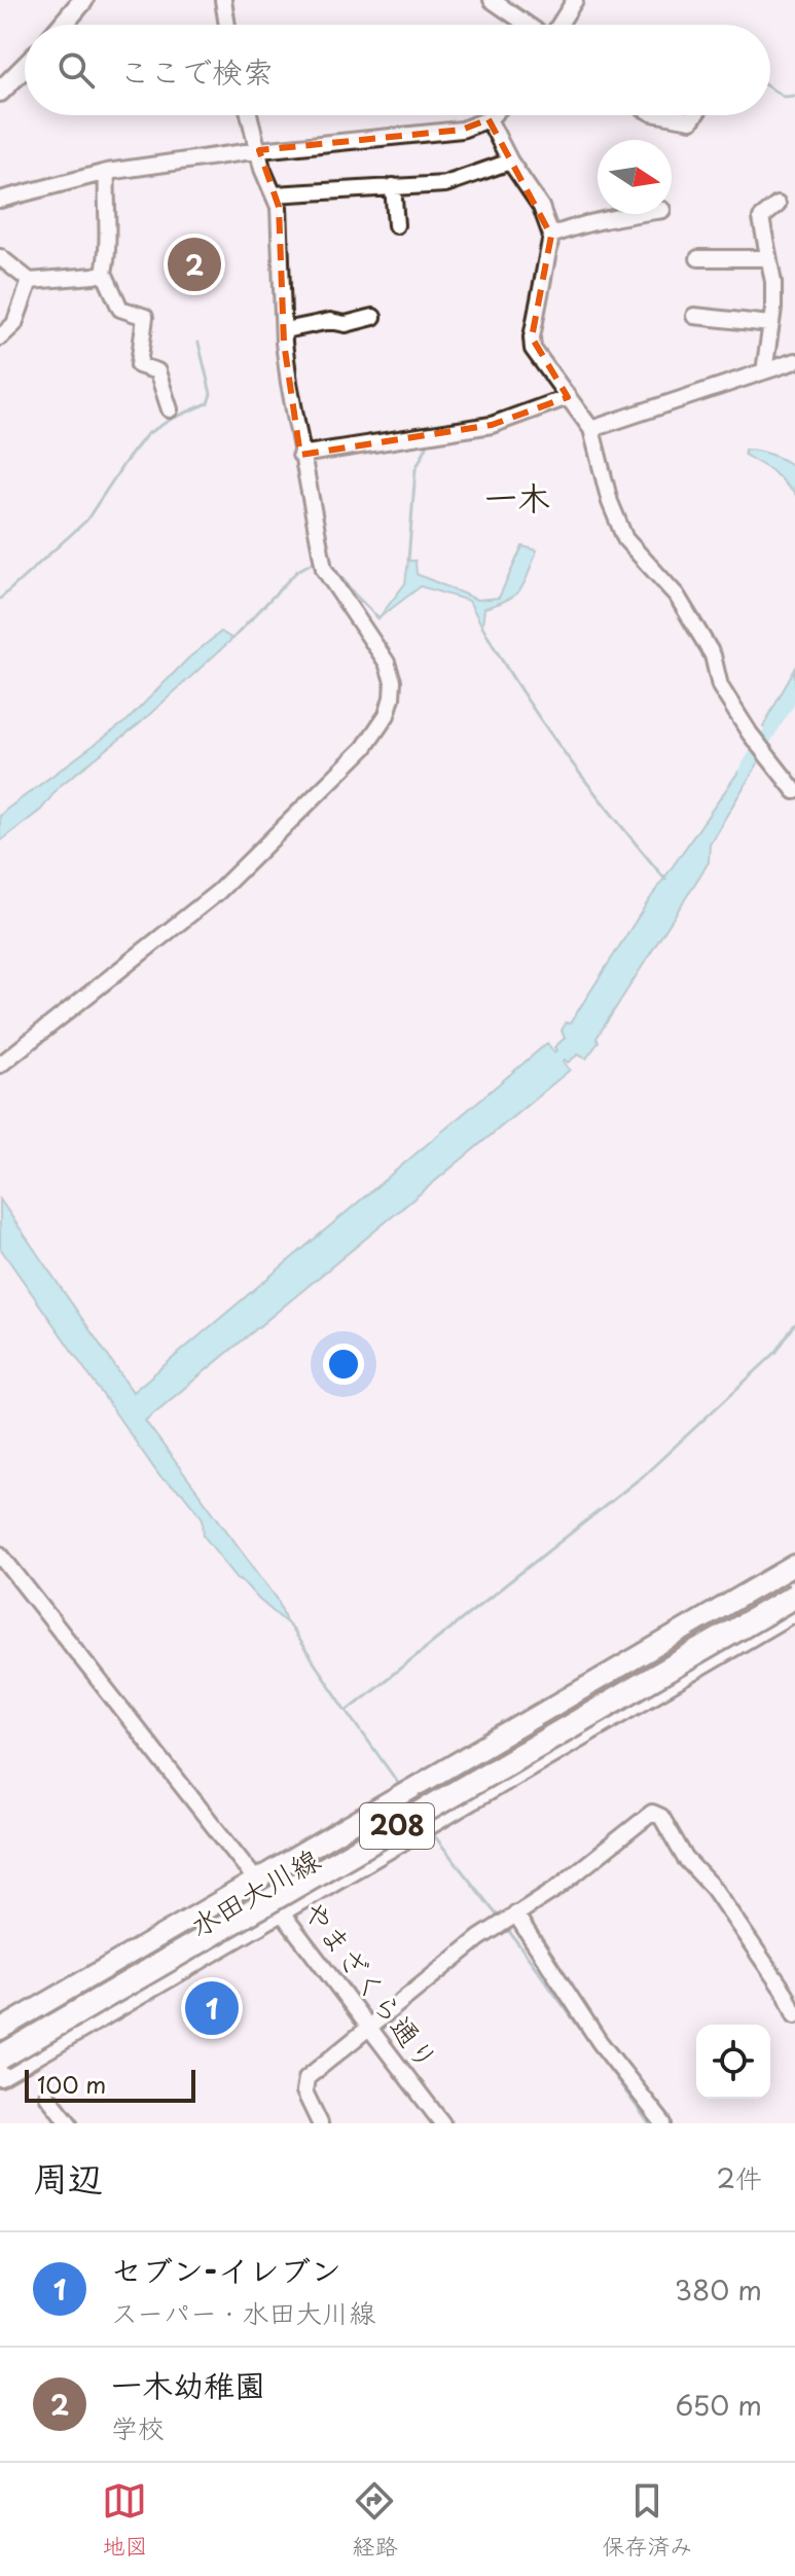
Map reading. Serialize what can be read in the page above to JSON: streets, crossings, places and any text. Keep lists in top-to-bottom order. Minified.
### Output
{"streets":{"highway":["208"],"main road":["水田大川線"],"street":["やまざくら通り"]},"crossings":[["水田大川線","やまざくら通り"]],"districts":["一木"],"scale_bar":"100 m","north":"right","page":{"search":"ここで検索","pins":["2","1"],"scale":"100 m","heading":["周辺","2件"],"list":[{"mark":"1","name":"セブン-イレブン","note":"スーパー · 水田大川線","value":"380 m"},{"mark":"2","name":"一木幼稚園","note":"学校","value":"650 m"}],"nav":["地図","経路","保存済み"]}}
